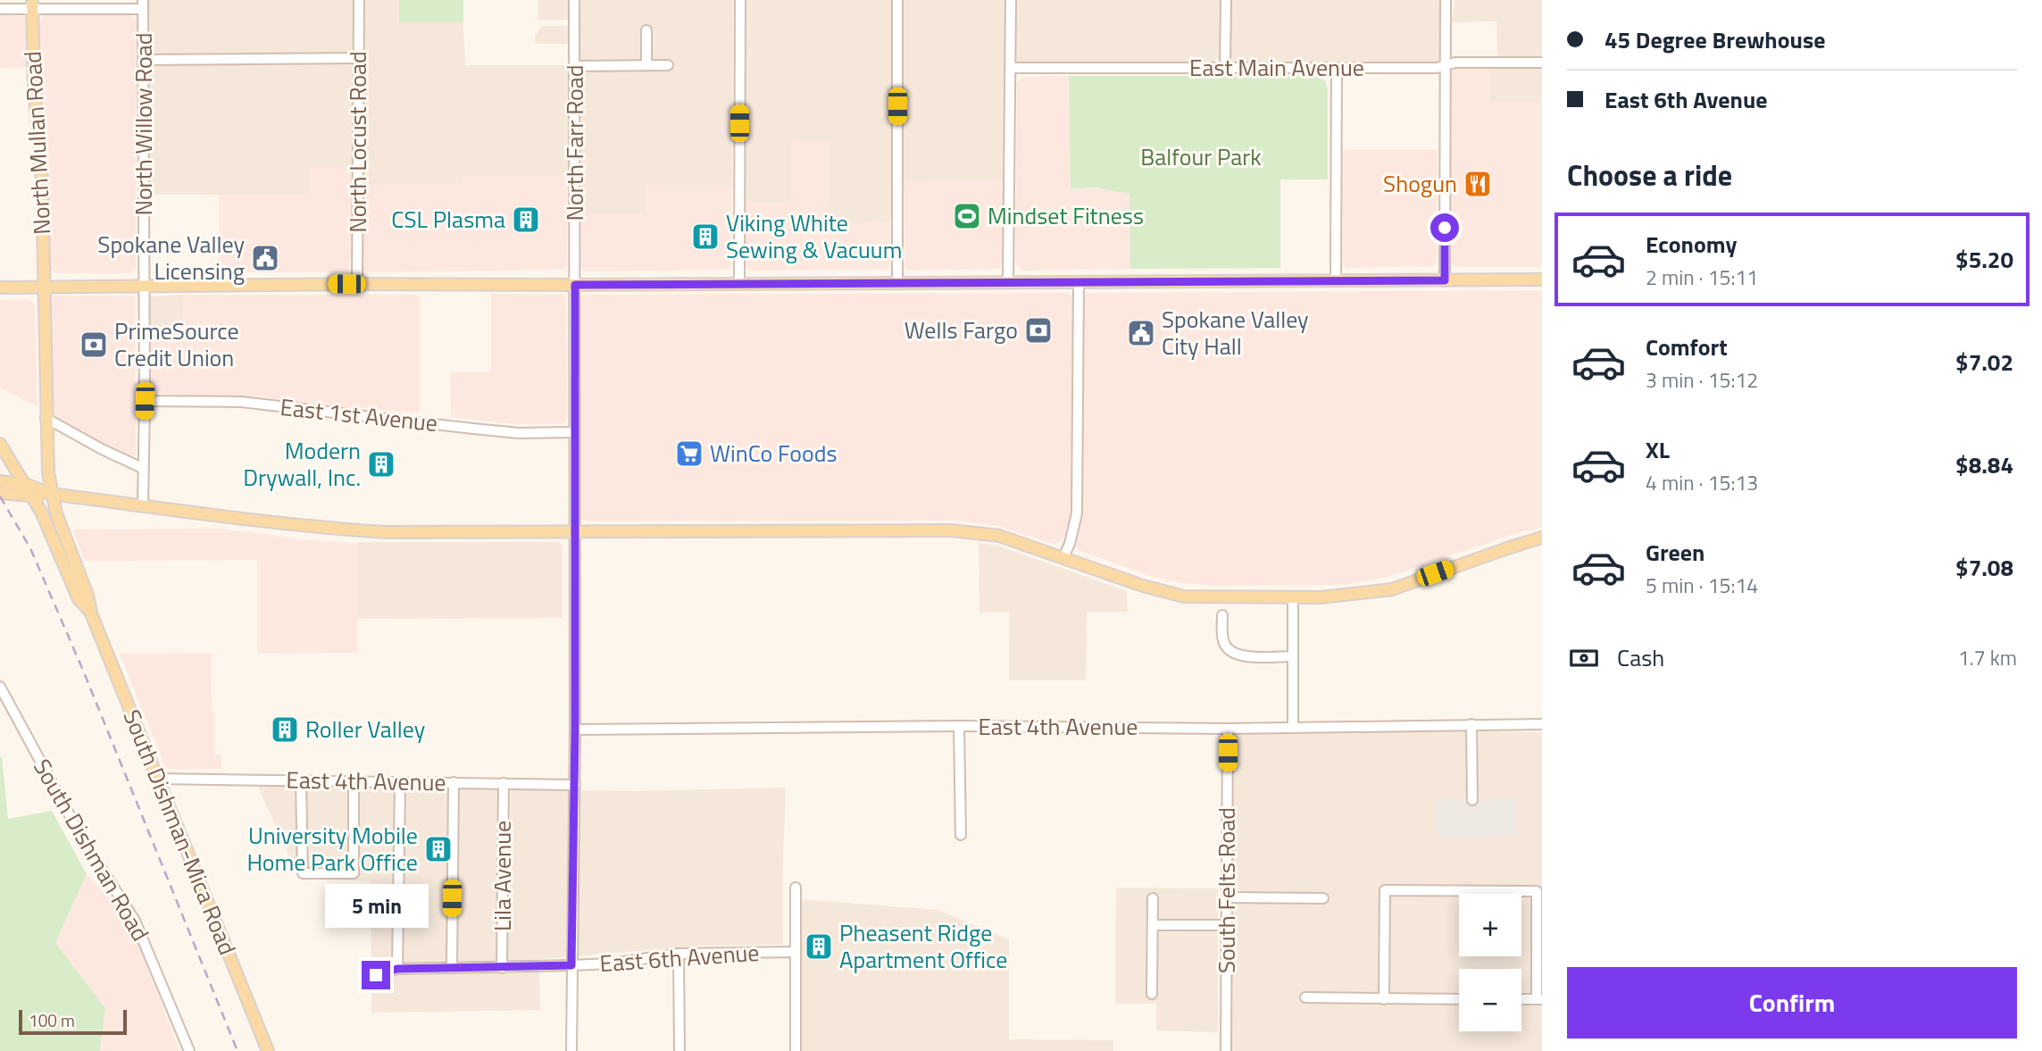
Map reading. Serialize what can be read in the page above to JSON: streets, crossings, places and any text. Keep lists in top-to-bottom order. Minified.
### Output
{"streets":{"main road":["North Mullan Road","South Dishman-Mica Road"],"street":["East Main Avenue","North Willow Road","North Locust Road","North Farr Road","East 1st Avenue","East 4th Avenue","South Dishman Road","Lila Avenue","South Felts Road","East 6th Avenue"]},"crossings":[["North Willow Road","East 1st Avenue"],["North Mullan Road","South Dishman-Mica Road"],["North Farr Road","East 1st Avenue"],["North Farr Road","East 4th Avenue"],["North Farr Road","East 6th Avenue"],["East 4th Avenue","South Dishman-Mica Road"],["East 4th Avenue","Lila Avenue"],["East 4th Avenue","South Felts Road"],["Lila Avenue","East 6th Avenue"]],"parks":["Balfour Park"],"places":{"restaurant":["Shogun"],"sports":["Mindset Fitness"],"building":["CSL Plasma","Viking White Sewing & Vacuum","Modern Drywall, Inc.","Roller Valley","University Mobile Home Park Office","Pheasent Ridge Apartment Office"],"public building":["Spokane Valley Licensing","Spokane Valley City Hall"],"bank":["Wells Fargo","PrimeSource Credit Union"],"supermarket":["WinCo Foods"]},"scale_bar":"100 m","page":{"banner":["45 Degree Brewhouse","East 6th Avenue"],"heading":"Choose a ride","list":[{"name":"Economy","note":"2 min · 15:11","value":"$5.20"},{"name":"Comfort","note":"3 min · 15:12","value":"$7.02"},{"name":"XL","note":"4 min · 15:13","value":"$8.84"},{"name":"Green","note":"5 min · 15:14","value":"$7.08"}],"pay":["Cash","1.7 km"],"bubble":"5 min","map_buttons":["+","−"],"buttons":"Confirm","scale":"100 m"}}
